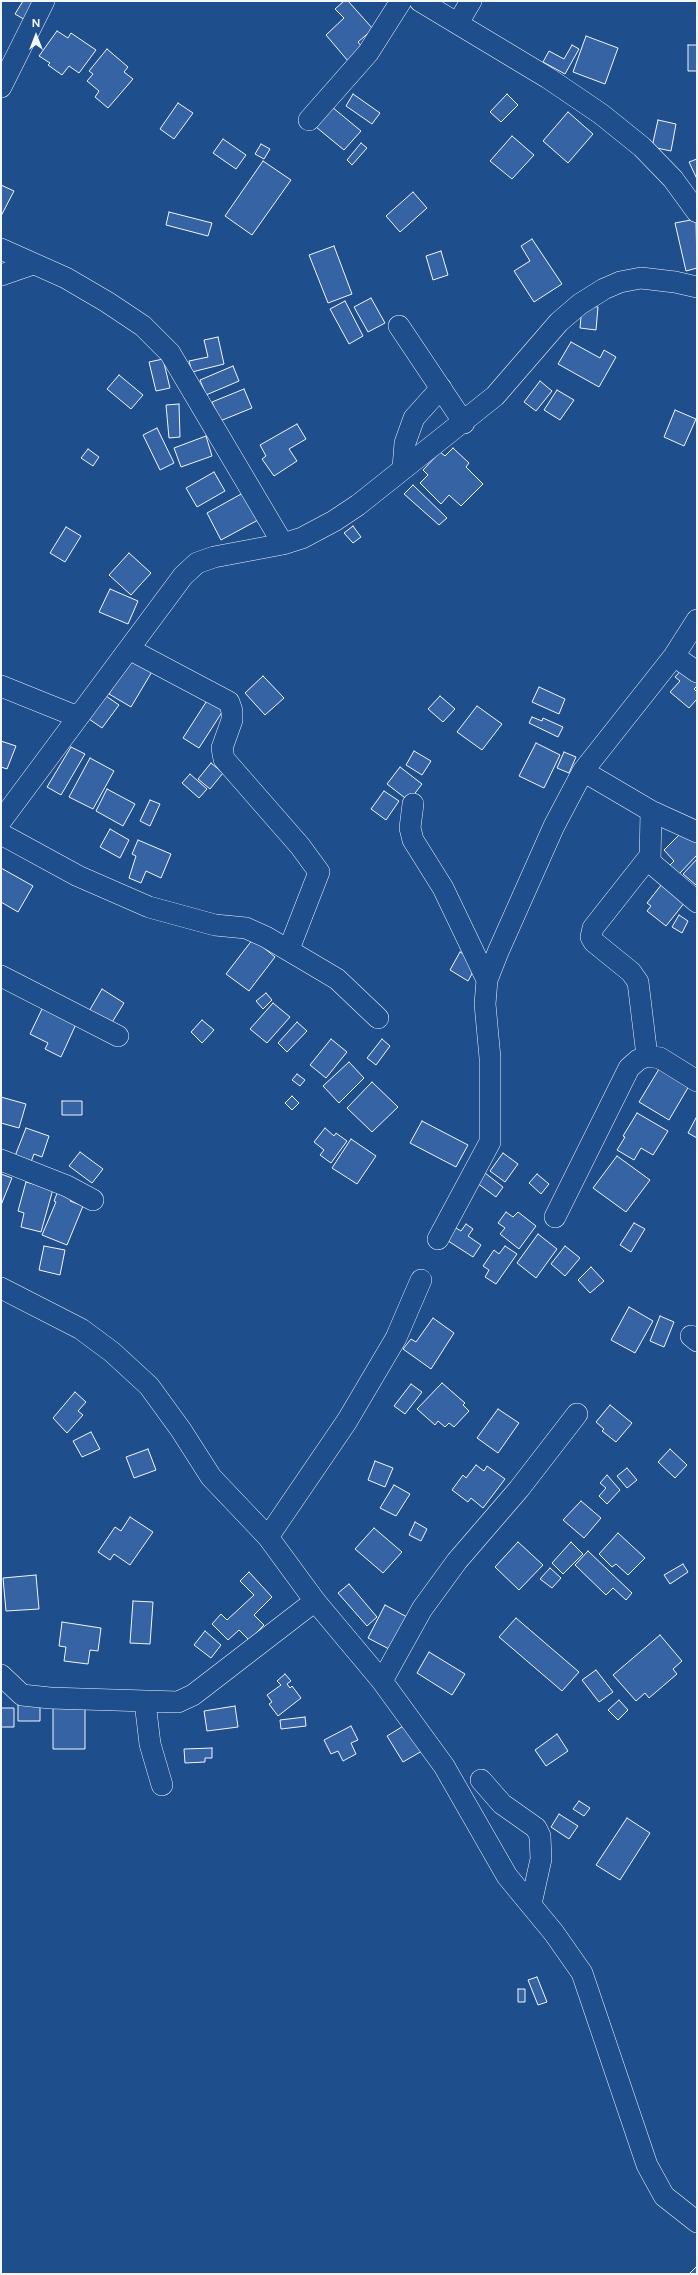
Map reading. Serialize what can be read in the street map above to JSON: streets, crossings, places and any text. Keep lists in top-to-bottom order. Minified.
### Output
{"north":"top"}
